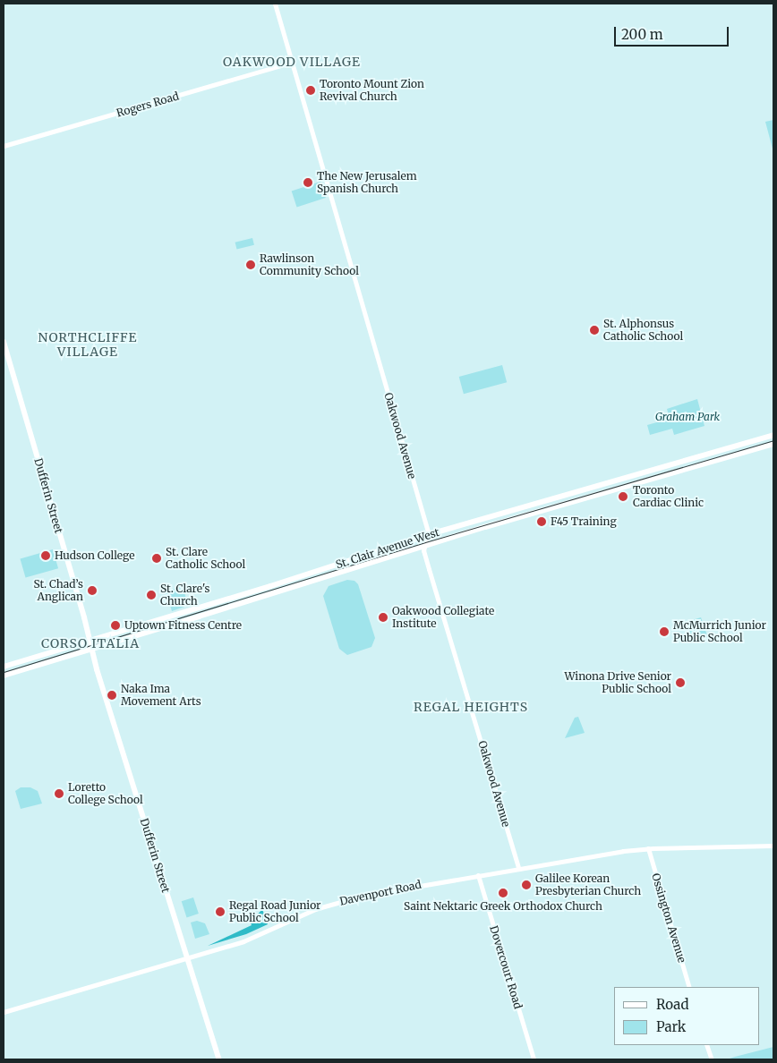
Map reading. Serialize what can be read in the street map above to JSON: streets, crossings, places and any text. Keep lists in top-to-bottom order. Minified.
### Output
{"streets":{"main road":["Dufferin Street","St. Clair Avenue West"],"street":["Rogers Road","Oakwood Avenue","Davenport Road","Ossington Avenue","Dovercourt Road"]},"crossings":[["Rogers Road","Oakwood Avenue"],["Oakwood Avenue","St. Clair Avenue West"],["Oakwood Avenue","Davenport Road"],["Dufferin Street","St. Clair Avenue West"],["Dufferin Street","Davenport Road"],["Davenport Road","Ossington Avenue"],["Davenport Road","Dovercourt Road"]],"districts":["OAKWOOD VILLAGE","NORTHCLIFFE VILLAGE","CORSO ITALIA","REGAL HEIGHTS"],"parks":["Graham Park"],"places":["Toronto Mount Zion Revival Church","The New Jerusalem Spanish Church","Rawlinson Community School","St. Alphonsus Catholic School","Toronto Cardiac Clinic","F45 Training","Hudson College","St. Clare Catholic School","St. Chad’s Anglican","St. Clare's Church","Oakwood Collegiate Institute","Uptown Fitness Centre","McMurrich Junior Public School","Winona Drive Senior Public School","Naka Ima Movement Arts","Loretto College School","Galilee Korean Presbyterian Church","Saint Nektaric Greek Orthodox Church","Regal Road Junior Public School"],"legend":["Road","Park"],"scale_bar":"200 m"}
